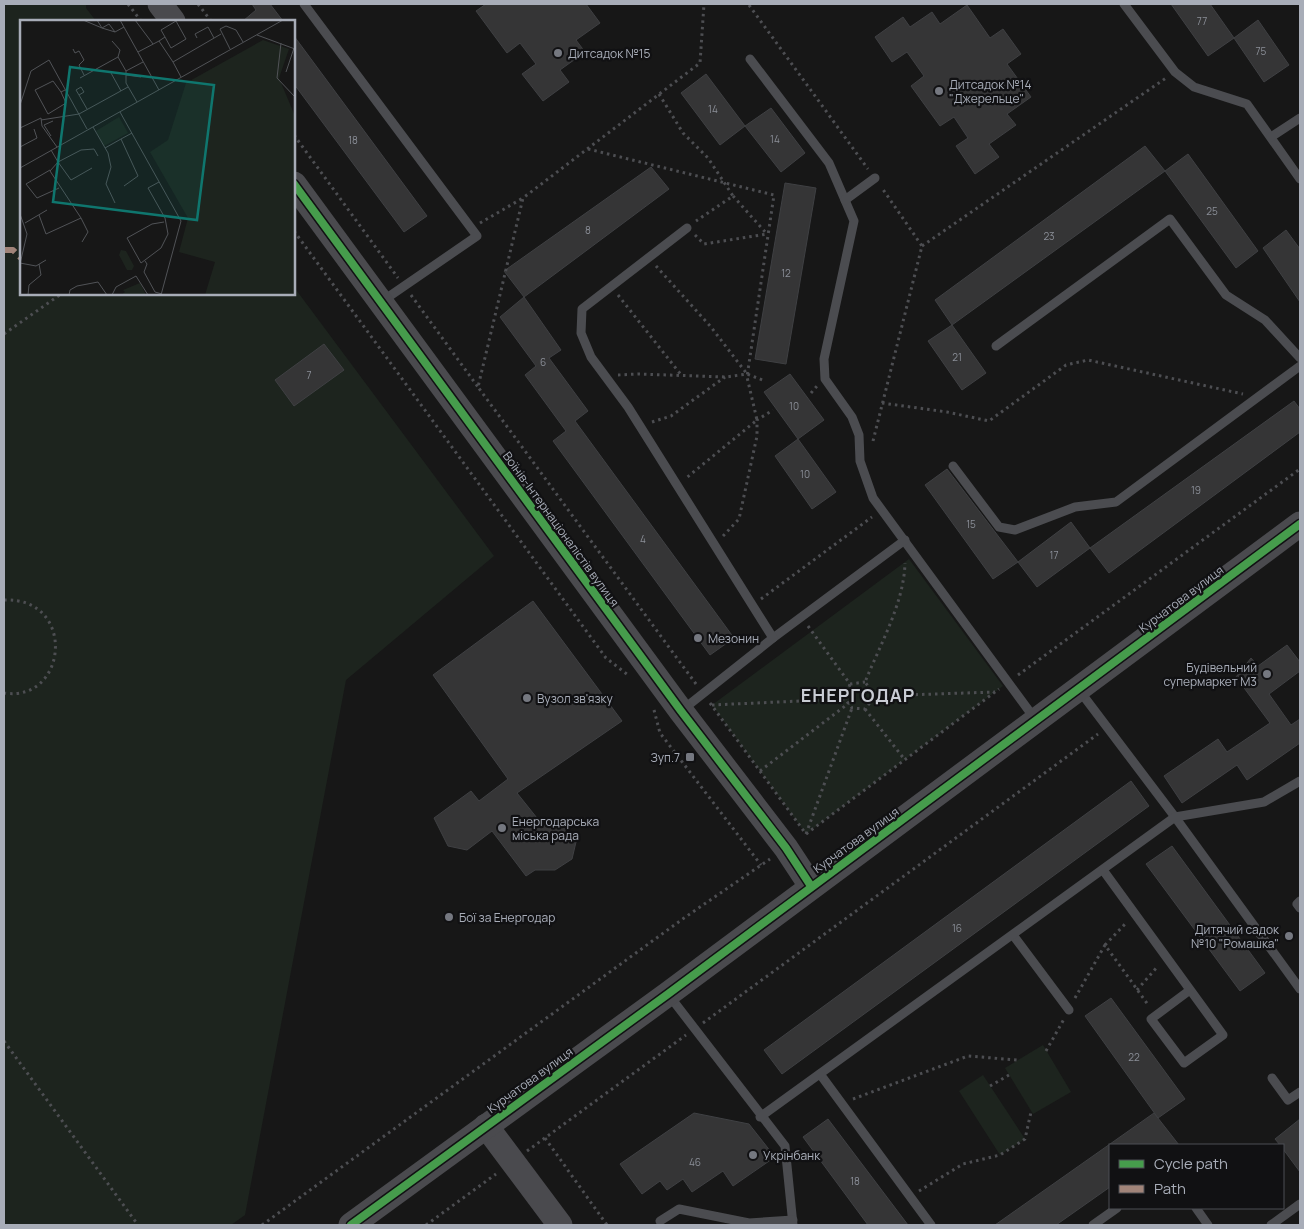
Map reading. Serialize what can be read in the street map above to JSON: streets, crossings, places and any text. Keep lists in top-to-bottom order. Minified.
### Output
{"streets":{"street":["Воїнів-Інтернаціоналістів вулиця","Курчатова вулиця"]},"crossings":[["Воїнів-Інтернаціоналістів вулиця","Курчатова вулиця"]],"districts":["ЕНЕРГОДАР"],"places":{"other":["Дитсадок №15","Дитсадок №14 \"Джерельце\"","Мезонин","Будівельний супермаркет М3","Вузол зв'язку","Енергодарська міська рада","Бої за Енергодар","Дитячий садок №10 \"Ромашка\"","Укрінбанк"],"transit":["Зуп.7"]},"house_numbers":["77","75","14","14","18","25","8","23","12","21","6","7","10","10","19","15","4","17","16","22","46","18"],"legend":["Cycle path","Path"]}
